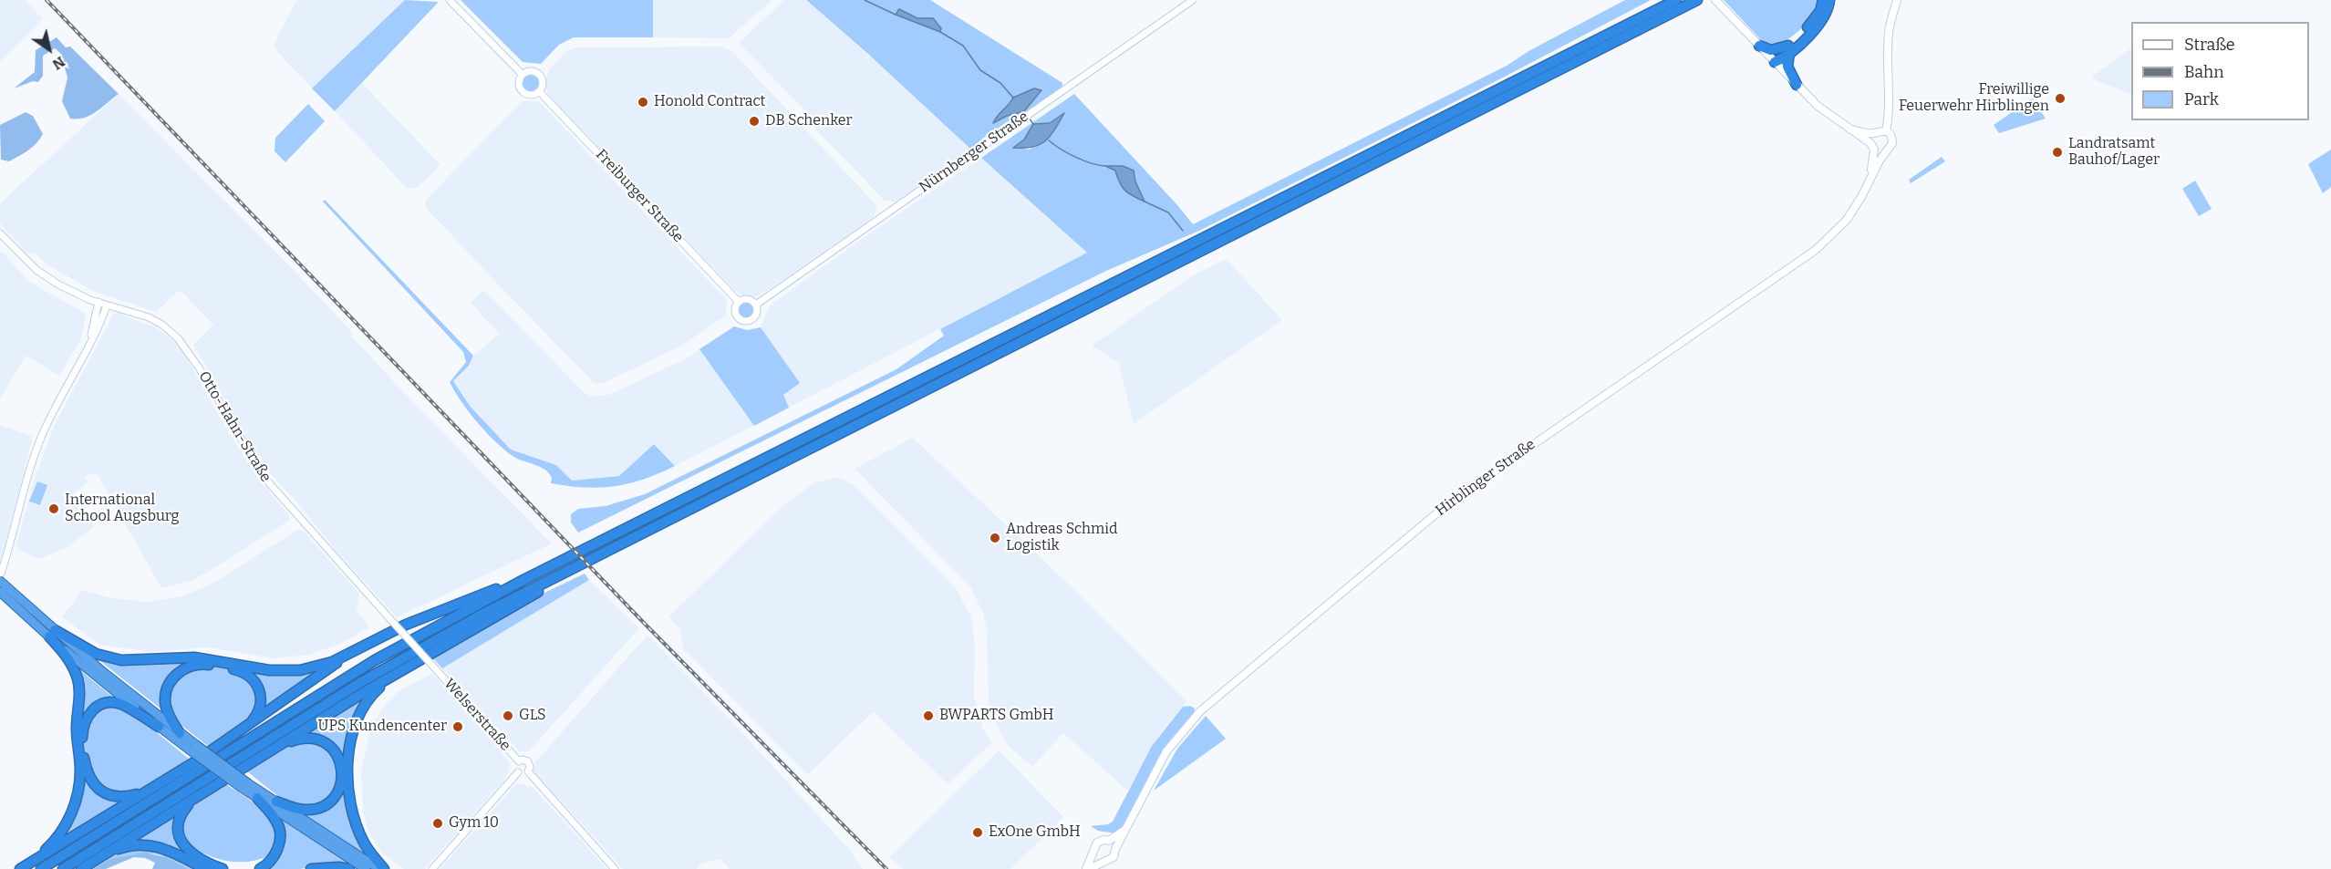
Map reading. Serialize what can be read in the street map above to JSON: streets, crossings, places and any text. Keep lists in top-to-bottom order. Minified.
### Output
{"streets":{"main road":["Hirblinger Straße"],"street":["Nürnberger Straße","Freiburger Straße","Otto-Hahn-Straße","Welserstraße"]},"crossings":[["Nürnberger Straße","Freiburger Straße"],["Otto-Hahn-Straße","Welserstraße"]],"places":["Freiwillige Feuerwehr Hirblingen","Honold Contract","DB Schenker","Landratsamt Bauhof/Lager","International School Augsburg","Andreas Schmid Logistik","GLS","BWPARTS GmbH","UPS Kundencenter","Gym 10","ExOne GmbH"],"legend":["Straße","Bahn","Park"],"north":"bottom right"}
